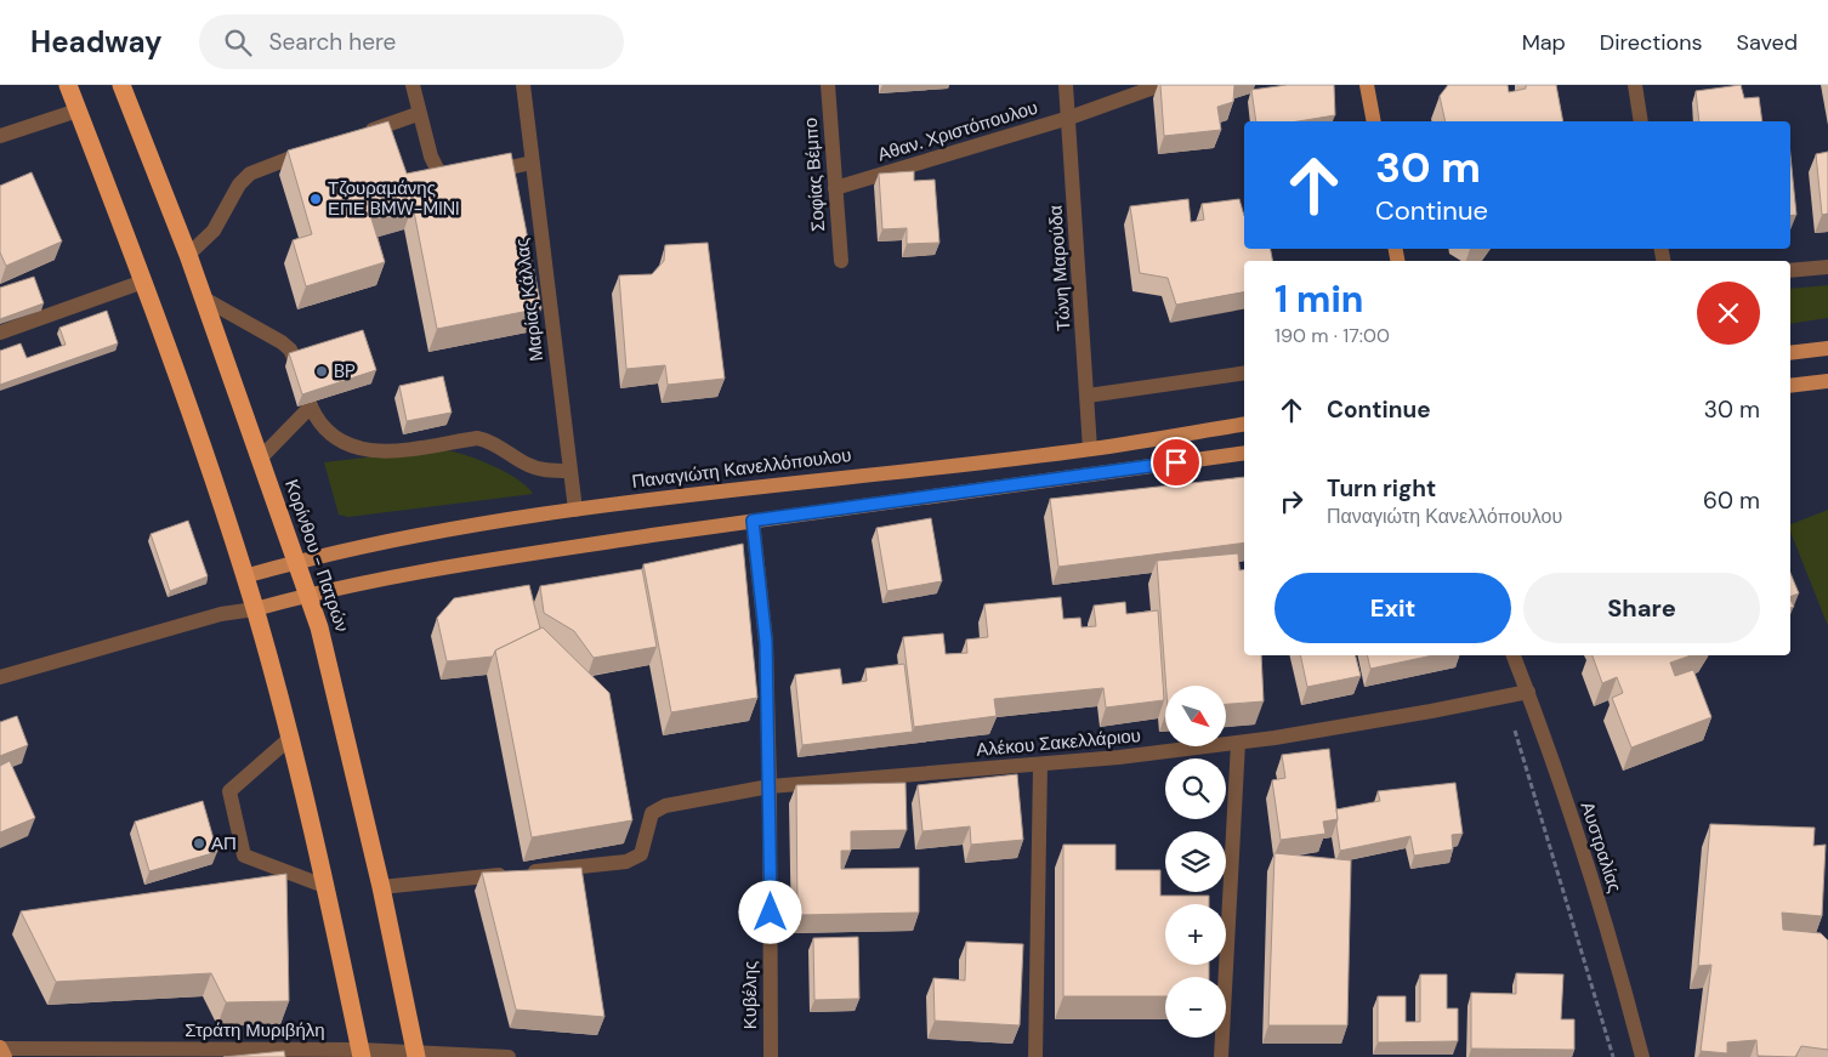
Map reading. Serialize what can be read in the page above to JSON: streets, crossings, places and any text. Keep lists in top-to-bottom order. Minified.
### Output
{"streets":{"highway":["Κορίνθου - Πατρών"],"main road":["Παναγιώτη Κανελλόπουλου"],"street":["Αθαν. Χριστόπουλου","Σοφίας Βέμπο","Τώνη Μαρούδα","Μαρίας Κάλλας","Αλέκου Σακελλάριου","Αυστραλίας","Κυβέλης","Στράτη Μυριβήλη"]},"crossings":[["Αθαν. Χριστόπουλου","Σοφίας Βέμπο"],["Αθαν. Χριστόπουλου","Τώνη Μαρούδα"],["Τώνη Μαρούδα","Παναγιώτη Κανελλόπουλου"],["Μαρίας Κάλλας","Παναγιώτη Κανελλόπουλου"],["Παναγιώτη Κανελλόπουλου","Κορίνθου - Πατρών"],["Κορίνθου - Πατρών","Αλέκου Σακελλάριου"],["Κορίνθου - Πατρών","Στράτη Μυριβήλη"],["Αλέκου Σακελλάριου","Αυστραλίας"],["Αλέκου Σακελλάριου","Κυβέλης"]],"places":["Τζουραμάνης ΕΠΕ BMW-MINI","BP","ΑΠ"],"north":"bottom right","page":{"header":"Headway","search":"Search here","nav":["Map","Directions","Saved"],"turn":["30 m","Continue"],"heading":["1 min","190 m · 17:00"],"list":[{"name":"Continue","value":"30 m"},{"name":"Turn right","note":"Παναγιώτη Κανελλόπουλου","value":"60 m"}],"buttons":["Exit","Share"],"map_buttons":["+","−"]}}
